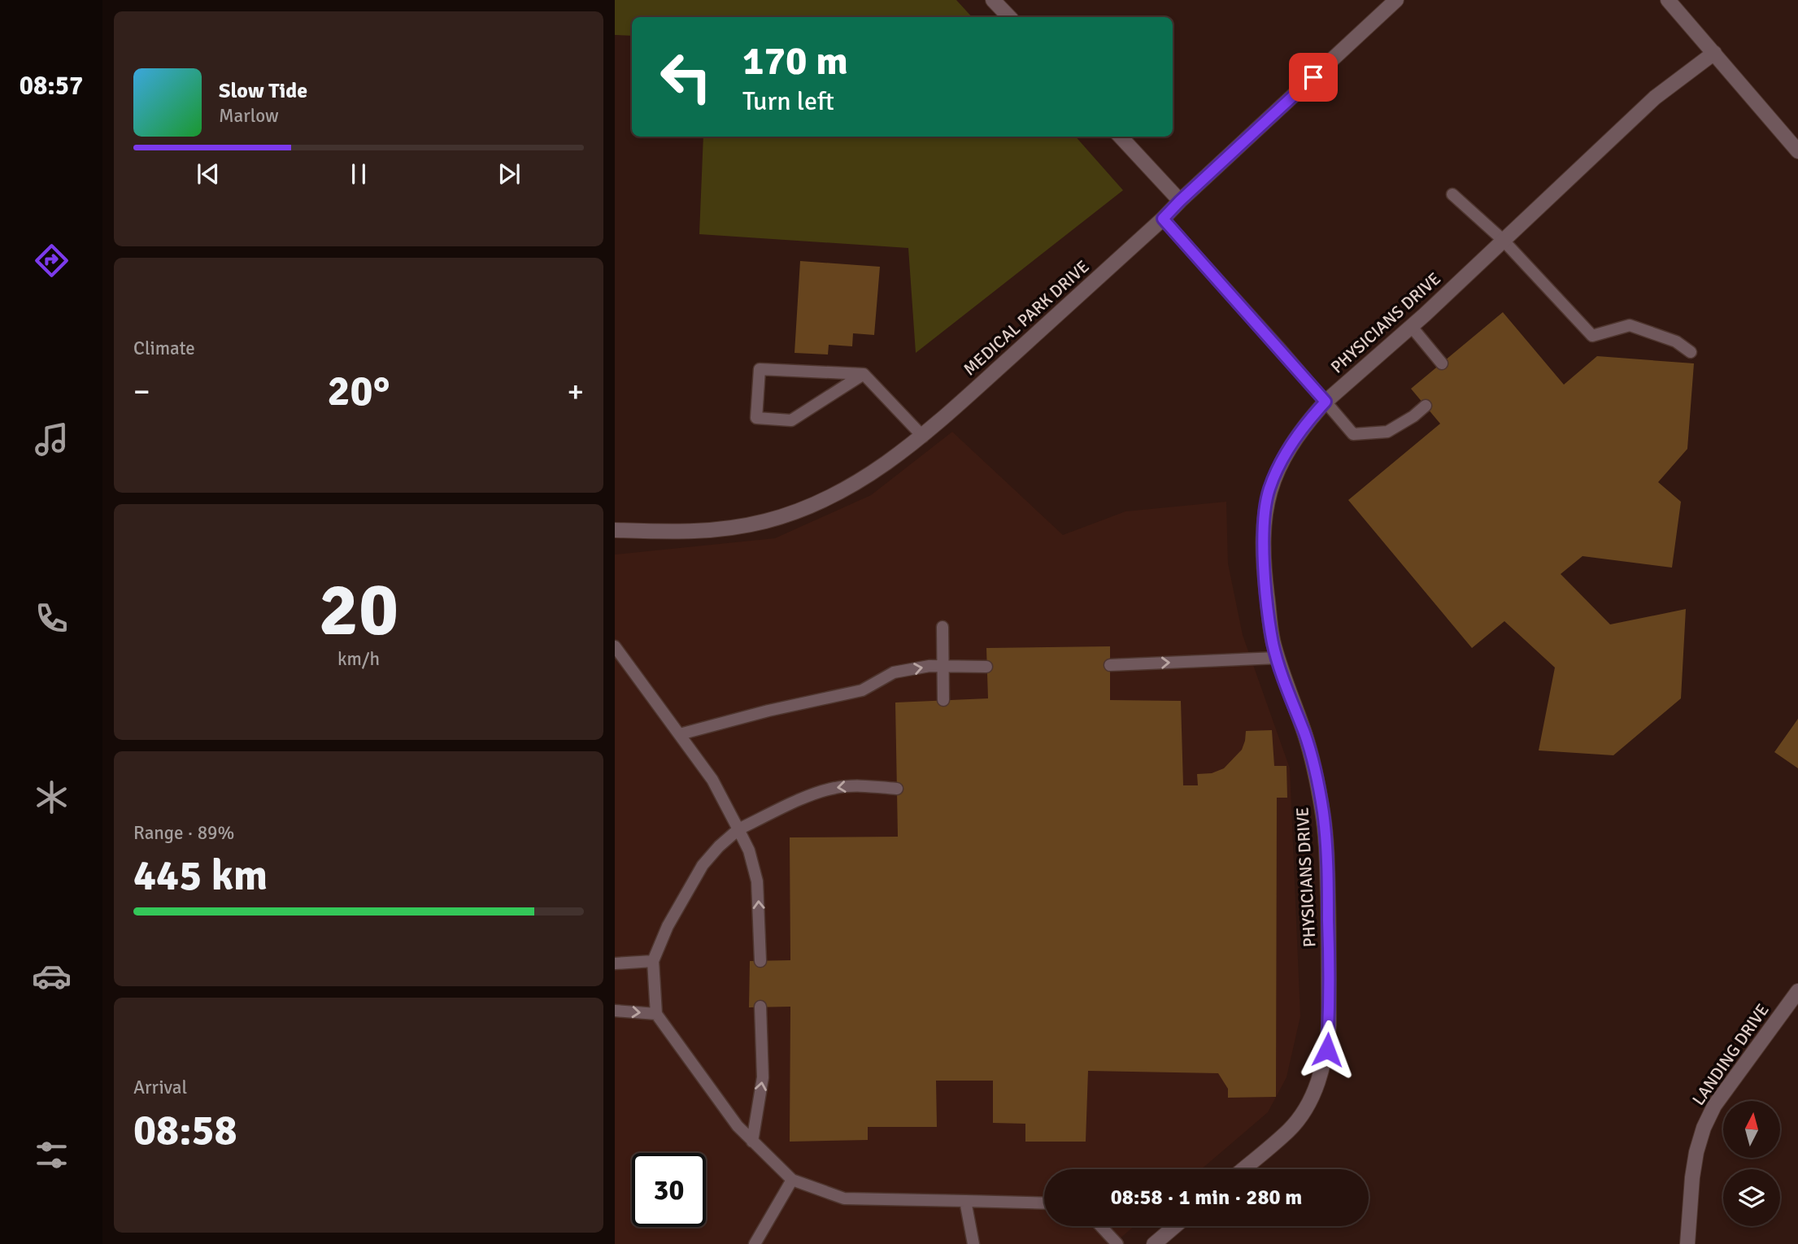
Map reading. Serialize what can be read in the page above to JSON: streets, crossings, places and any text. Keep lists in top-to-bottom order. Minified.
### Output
{"streets":{"street":["MEDICAL PARK DRIVE","PHYSICIANS DRIVE","LANDING DRIVE"]},"north":"top","page":{"tabs":"08:57","turn":["170 m","Turn left"],"song":["Slow Tide","Marlow"],"tile":["Climate",["20","km/h"],["Range · 89%","445 km"],["Arrival","08:58"]],"heat":["−","20°","+"],"limit":"30","trip":"08:58 · 1 min · 280 m"}}
